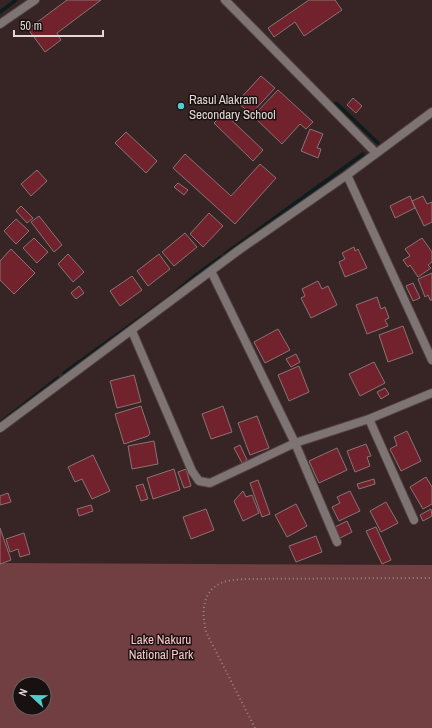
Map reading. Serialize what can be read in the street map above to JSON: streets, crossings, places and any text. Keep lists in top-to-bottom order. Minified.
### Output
{"parks":["Lake Nakuru National Park"],"places":["Rasul Alakram Secondary School"],"scale_bar":"50 m","north":"left"}
